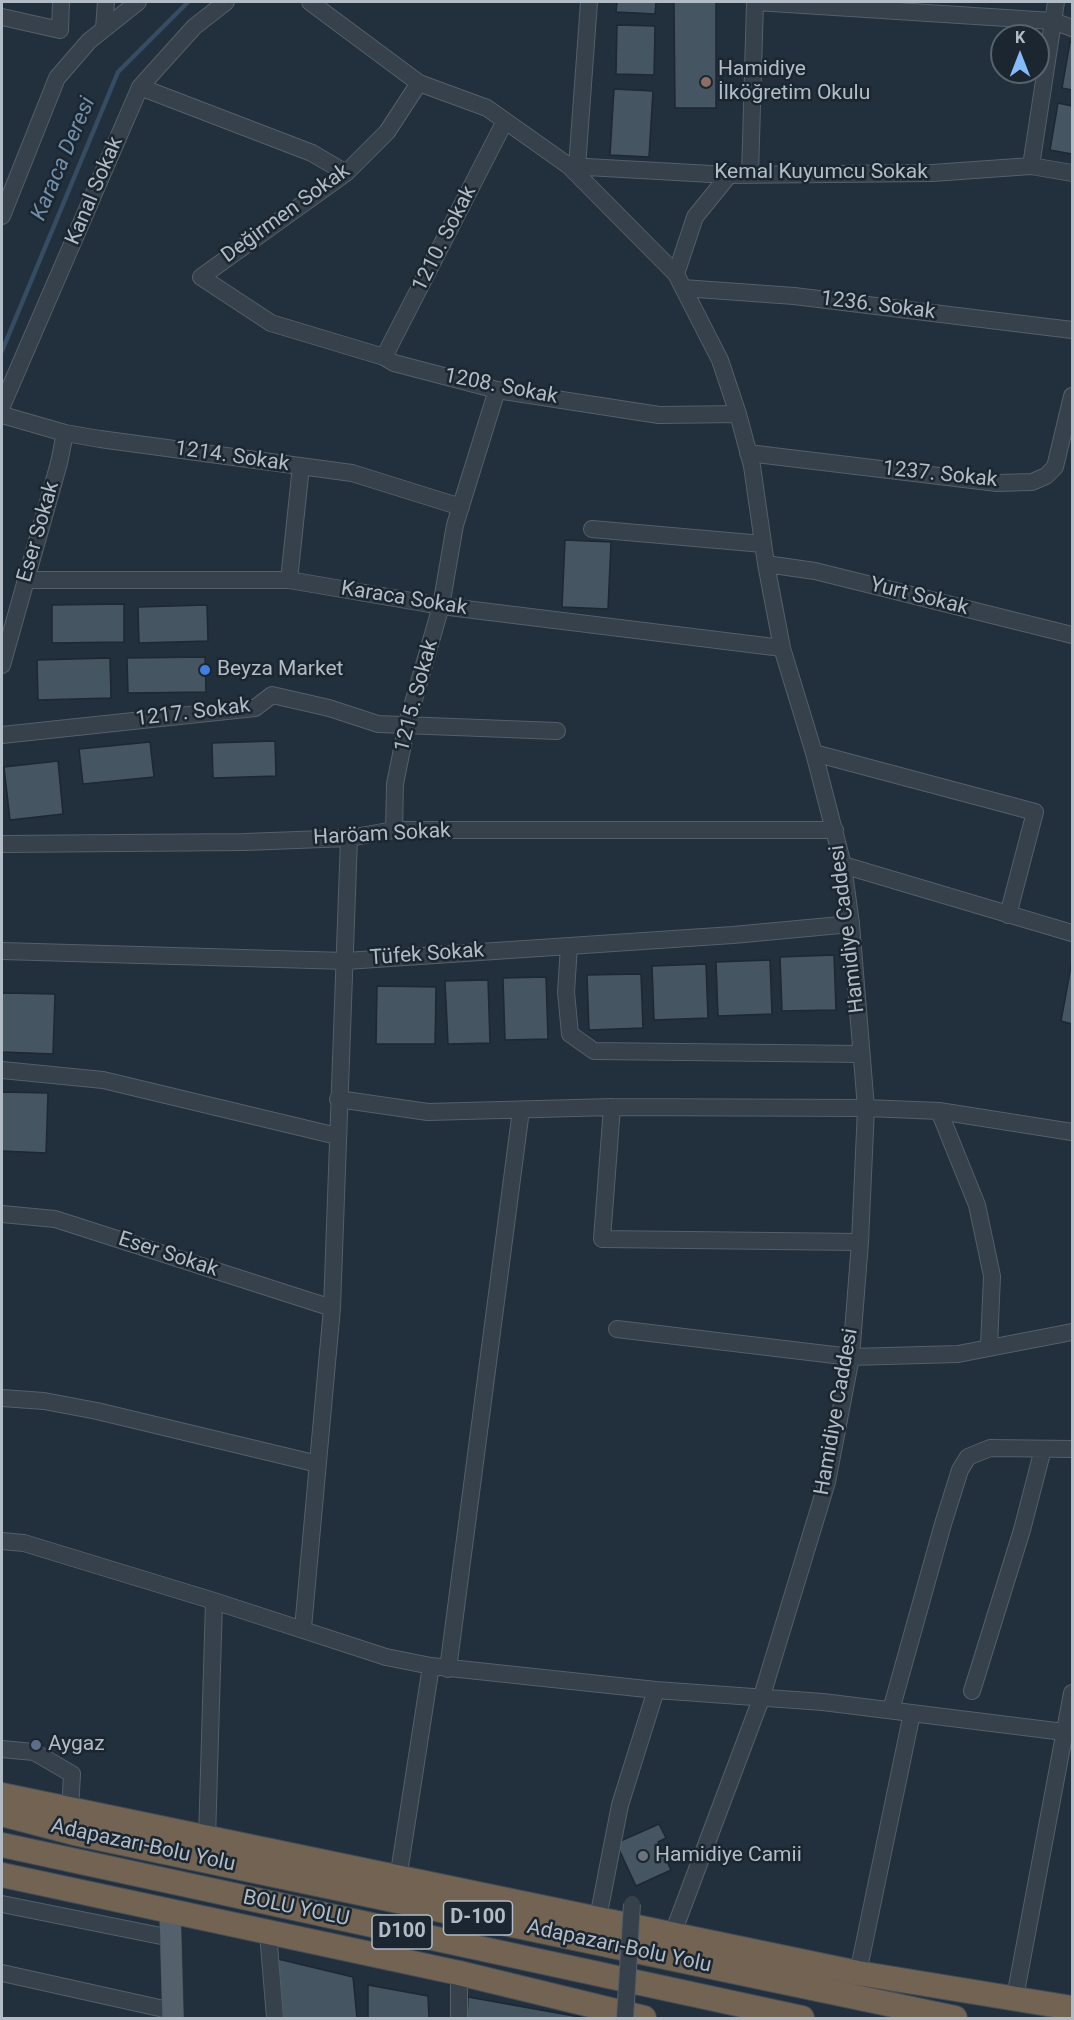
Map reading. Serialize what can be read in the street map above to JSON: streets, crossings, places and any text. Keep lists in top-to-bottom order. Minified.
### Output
{"streets":{"highway":["Adapazarı-Bolu Yolu","BOLU YOLU","D-100","D100"],"street":["Kemal Kuyumcu Sokak","Kanal Sokak","Değirmen Sokak","1210. Sokak","1236. Sokak","1208. Sokak","1214. Sokak","1237. Sokak","Eser Sokak","Yurt Sokak","Karaca Sokak","1215. Sokak","1217. Sokak","Haröam Sokak","Hamidiye Caddesi","Tüfek Sokak"]},"crossings":[["Kemal Kuyumcu Sokak","Hamidiye Caddesi"],["Değirmen Sokak","1208. Sokak"],["Değirmen Sokak","Hamidiye Caddesi"],["1210. Sokak","1208. Sokak"],["1210. Sokak","Hamidiye Caddesi"],["1236. Sokak","Hamidiye Caddesi"],["1208. Sokak","1215. Sokak"],["1208. Sokak","Hamidiye Caddesi"],["1214. Sokak","Eser Sokak"],["1214. Sokak","1215. Sokak"],["1237. Sokak","Hamidiye Caddesi"],["Eser Sokak","Karaca Sokak"],["Yurt Sokak","Hamidiye Caddesi"],["Karaca Sokak","1215. Sokak"],["Karaca Sokak","Hamidiye Caddesi"],["1215. Sokak","1217. Sokak"],["1215. Sokak","Haröam Sokak"],["Haröam Sokak","Hamidiye Caddesi"],["Hamidiye Caddesi","Tüfek Sokak"]],"water":["Karaca Deresi"],"places":["Hamidiye İlköğretim Okulu","Beyza Market","Aygaz","Hamidiye Camii"],"north":"top"}
